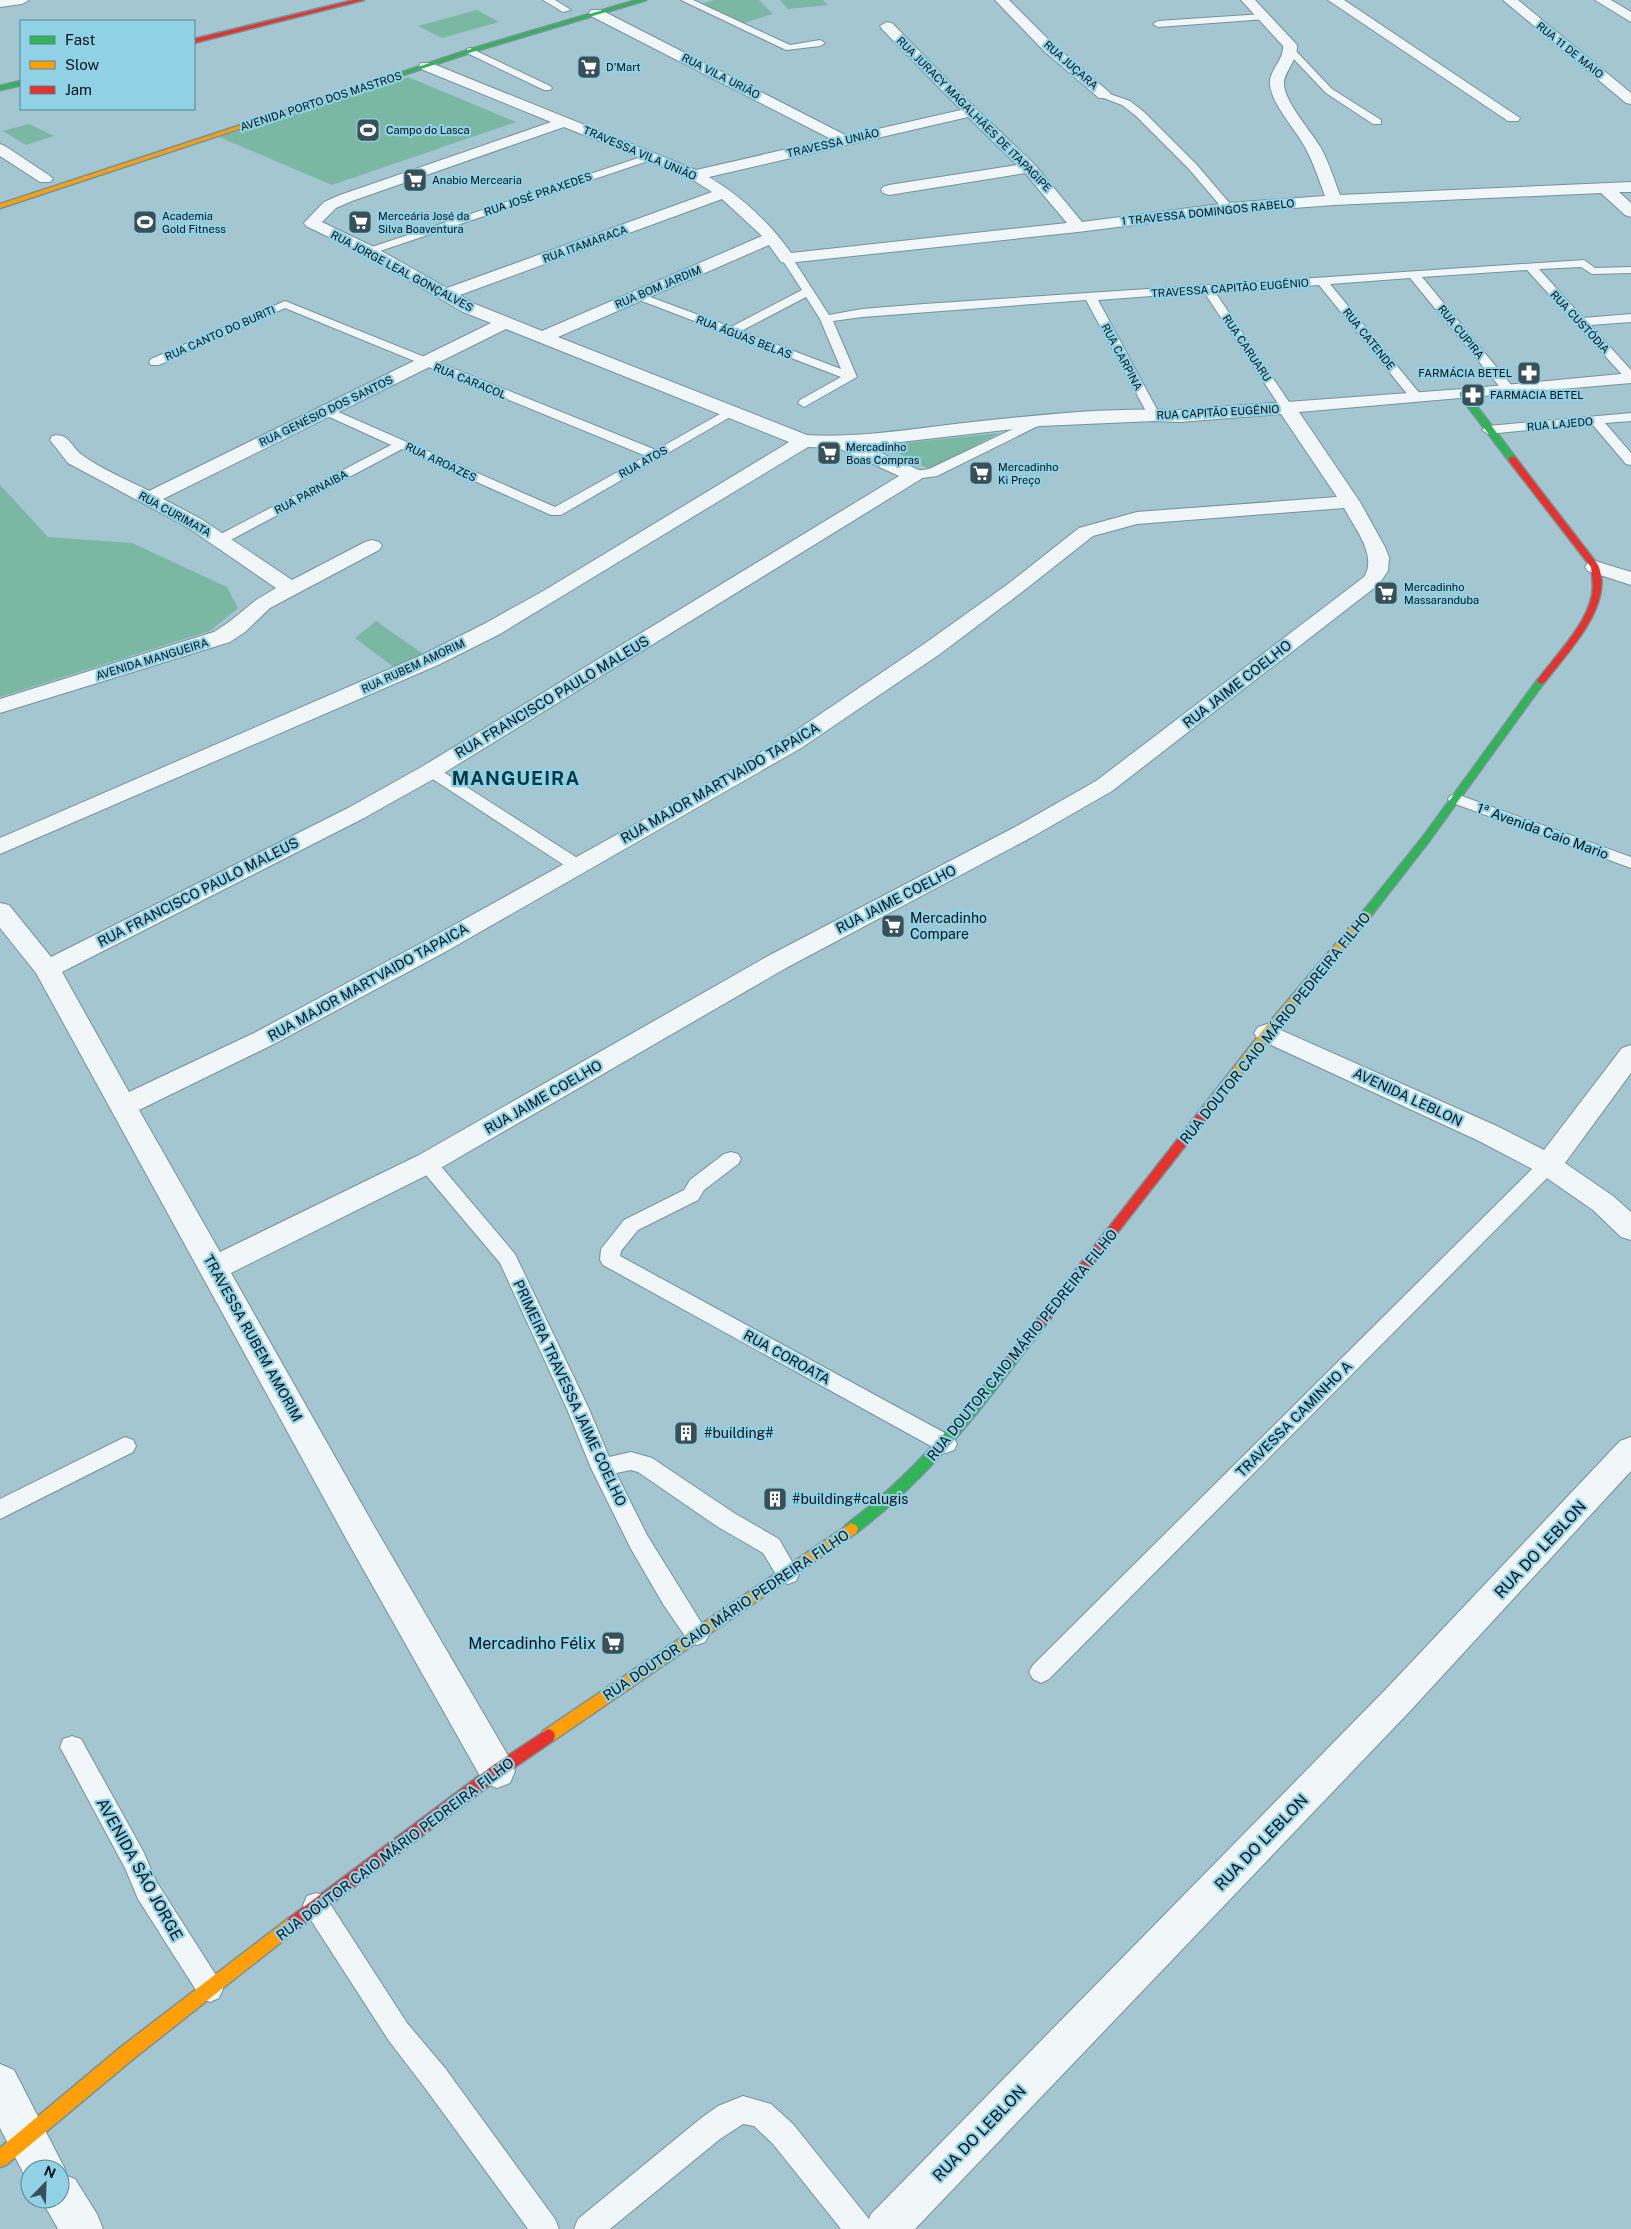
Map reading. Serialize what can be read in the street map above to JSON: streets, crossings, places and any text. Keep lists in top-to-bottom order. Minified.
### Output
{"streets":{"street":["RUA 11 DE MAIO","RUA JUÇARA","RUA VILA URIÃO","AVENIDA PORTO DOS MASTROS","RUA JURACY MAGALHÃES DE ITAPAGIPE","TRAVESSA UNIÃO","TRAVESSA VILA UNIÃO","1 TRAVESSA DOMINGOS RABELO","RUA ITAMARACA","RUA JORGE LEAL GONÇALVES","RUA BOM JARDIM","RUA GENÉSIO DOS SANTOS","RUA CAPITÃO EUGÊNIO","RUA CURIMATA","AVENIDA MANGUEIRA","RUA RUBEM AMORIM","RUA JAIME COELHO","RUA FRANCISCO PAULO MALEUS","RUA MAJOR MARTVAIDO TAPAICA","RUA DOUTOR CAIO MÁRIO PEDREIRA FILHO","AVENIDA LEBLON","TRAVESSA RUBEM AMORIM","RUA DO LEBLON"],"lane":["RUA JOSÉ PRAXEDES","TRAVESSA CAPITÃO EUGÊNIO","RUA CUSTÓDIA","RUA CUPIRA","RUA CANTO DO BURITI","RUA ÁGUAS BELAS","RUA CATENDE","RUA CARUARU","RUA CARPINA","RUA CARACOL","RUA LAJEDO","RUA AROAZES","RUA ATOS","RUA PARNAIBA","1ª Avenida Caio Mario","RUA COROATA","PRIMEIRA TRAVESSA JAIME COELHO","TRAVESSA CAMINHO A","AVENIDA SÃO JORGE"]},"crossings":[["RUA JUÇARA","1 TRAVESSA DOMINGOS RABELO"],["RUA VILA URIÃO","AVENIDA PORTO DOS MASTROS"],["RUA VILA URIÃO","TRAVESSA UNIÃO"],["AVENIDA PORTO DOS MASTROS","TRAVESSA VILA UNIÃO"],["RUA JURACY MAGALHÃES DE ITAPAGIPE","TRAVESSA UNIÃO"],["RUA JURACY MAGALHÃES DE ITAPAGIPE","1 TRAVESSA DOMINGOS RABELO"],["TRAVESSA UNIÃO","TRAVESSA VILA UNIÃO"],["TRAVESSA VILA UNIÃO","RUA JOSÉ PRAXEDES"],["TRAVESSA VILA UNIÃO","1 TRAVESSA DOMINGOS RABELO"],["TRAVESSA VILA UNIÃO","RUA ITAMARACA"],["TRAVESSA VILA UNIÃO","RUA JORGE LEAL GONÇALVES"],["TRAVESSA VILA UNIÃO","RUA BOM JARDIM"],["TRAVESSA VILA UNIÃO","TRAVESSA CAPITÃO EUGÊNIO"],["TRAVESSA VILA UNIÃO","RUA ÁGUAS BELAS"],["RUA JOSÉ PRAXEDES","RUA JORGE LEAL GONÇALVES"],["RUA ITAMARACA","RUA JORGE LEAL GONÇALVES"],["RUA JORGE LEAL GONÇALVES","RUA BOM JARDIM"],["RUA JORGE LEAL GONÇALVES","RUA GENÉSIO DOS SANTOS"],["RUA JORGE LEAL GONÇALVES","RUA CAPITÃO EUGÊNIO"],["RUA JORGE LEAL GONÇALVES","RUA ATOS"],["RUA JORGE LEAL GONÇALVES","RUA RUBEM AMORIM"],["RUA BOM JARDIM","RUA ÁGUAS BELAS"],["TRAVESSA CAPITÃO EUGÊNIO","RUA CUSTÓDIA"],["TRAVESSA CAPITÃO EUGÊNIO","RUA CUPIRA"],["TRAVESSA CAPITÃO EUGÊNIO","RUA CATENDE"],["TRAVESSA CAPITÃO EUGÊNIO","RUA CARUARU"],["TRAVESSA CAPITÃO EUGÊNIO","RUA CARPINA"],["RUA CUSTÓDIA","RUA CAPITÃO EUGÊNIO"],["RUA CUPIRA","RUA CAPITÃO EUGÊNIO"],["RUA CANTO DO BURITI","RUA CARACOL"],["RUA CATENDE","RUA CAPITÃO EUGÊNIO"],["RUA CARUARU","RUA CAPITÃO EUGÊNIO"],["RUA CARUARU","RUA JAIME COELHO"],["RUA CARPINA","RUA CAPITÃO EUGÊNIO"],["RUA CARACOL","RUA GENÉSIO DOS SANTOS"],["RUA CARACOL","RUA ATOS"],["RUA GENÉSIO DOS SANTOS","RUA AROAZES"],["RUA GENÉSIO DOS SANTOS","RUA CURIMATA"],["RUA CAPITÃO EUGÊNIO","RUA RUBEM AMORIM"],["RUA CAPITÃO EUGÊNIO","RUA JAIME COELHO"],["RUA AROAZES","RUA ATOS"],["RUA AROAZES","RUA PARNAIBA"],["RUA PARNAIBA","RUA CURIMATA"],["RUA CURIMATA","AVENIDA MANGUEIRA"],["RUA JAIME COELHO","RUA MAJOR MARTVAIDO TAPAICA"],["RUA JAIME COELHO","TRAVESSA RUBEM AMORIM"],["RUA JAIME COELHO","PRIMEIRA TRAVESSA JAIME COELHO"],["RUA FRANCISCO PAULO MALEUS","TRAVESSA RUBEM AMORIM"],["RUA MAJOR MARTVAIDO TAPAICA","TRAVESSA RUBEM AMORIM"],["1ª Avenida Caio Mario","RUA DOUTOR CAIO MÁRIO PEDREIRA FILHO"],["RUA DOUTOR CAIO MÁRIO PEDREIRA FILHO","AVENIDA LEBLON"],["RUA DOUTOR CAIO MÁRIO PEDREIRA FILHO","TRAVESSA RUBEM AMORIM"],["RUA DOUTOR CAIO MÁRIO PEDREIRA FILHO","RUA COROATA"],["RUA DOUTOR CAIO MÁRIO PEDREIRA FILHO","PRIMEIRA TRAVESSA JAIME COELHO"],["RUA DOUTOR CAIO MÁRIO PEDREIRA FILHO","AVENIDA SÃO JORGE"],["AVENIDA LEBLON","TRAVESSA CAMINHO A"]],"districts":["MANGUEIRA"],"places":{"supermarket":["D'Mart","Anabio Mercearia","Merceária José da Silva Boaventura","Mercadinho Boas Compras","Mercadinho Ki Preço","Mercadinho Massaranduba","Mercadinho Compare","Mercadinho Félix"],"sports":["Campo do Lasca","Academia Gold Fitness"],"pharmacy":["FARMÁCIA BETEL","FARMACIA BETEL"],"building":["#building#","#building#calugis"]},"legend":["Fast","Slow","Jam"],"north":"top right"}
